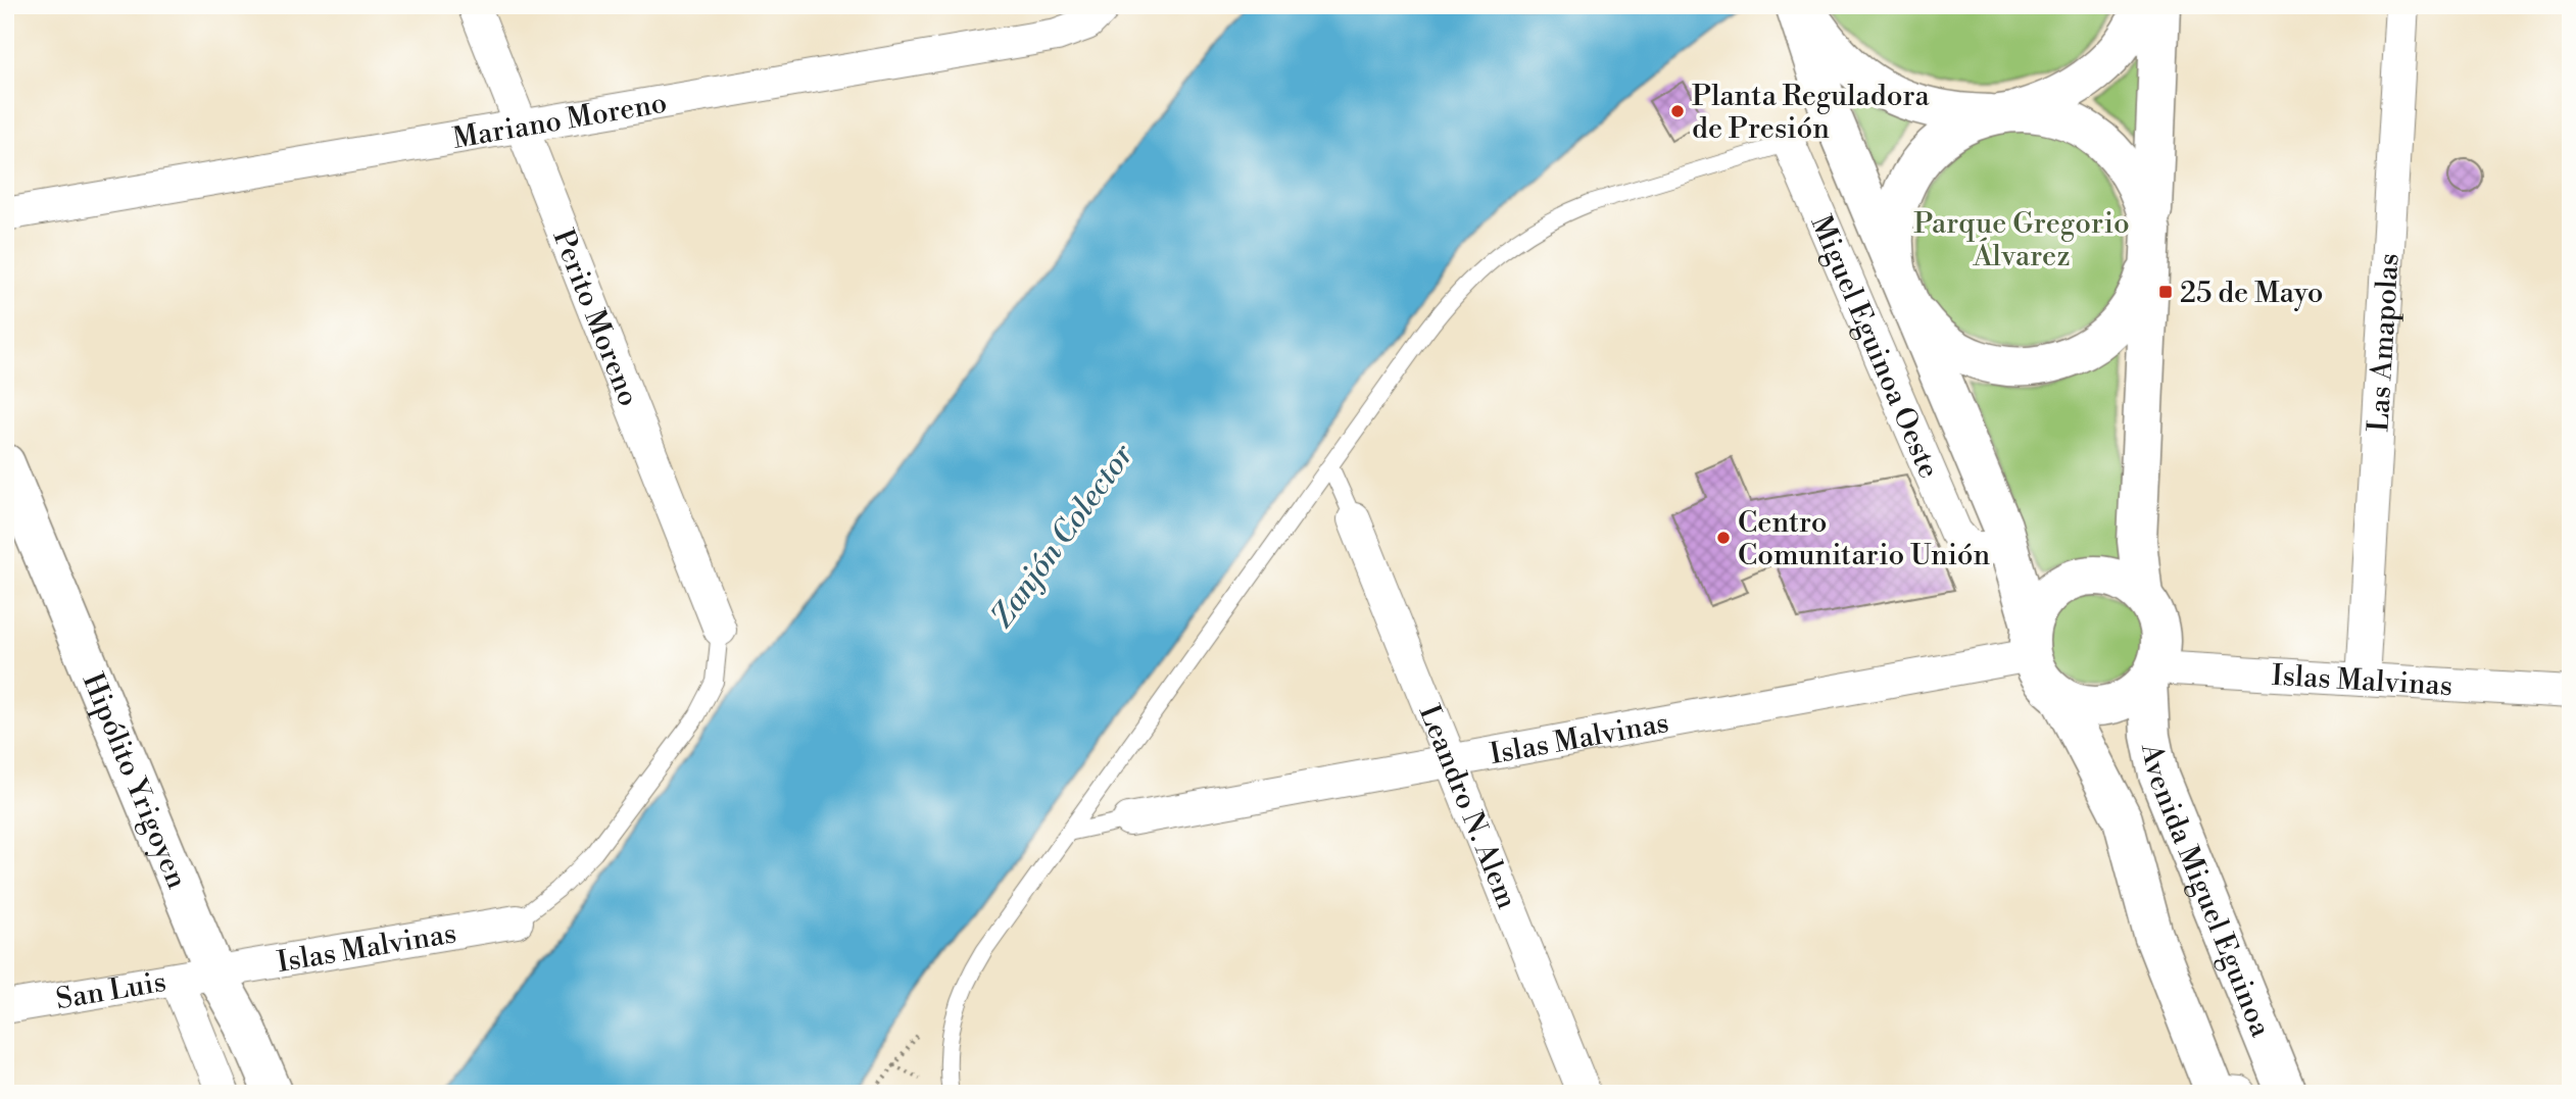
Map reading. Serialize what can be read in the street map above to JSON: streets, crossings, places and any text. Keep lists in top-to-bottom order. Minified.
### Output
{"streets":{"main road":["Hipólito Yrigoyen","Avenida Miguel Eguinoa"],"street":["Mariano Moreno","Perito Moreno","Las Amapolas","Miguel Eguinoa Oeste","Islas Malvinas","Leandro N. Alem","San Luis"]},"crossings":[["Mariano Moreno","Perito Moreno"],["Las Amapolas","Islas Malvinas"],["Miguel Eguinoa Oeste","Avenida Miguel Eguinoa"],["Islas Malvinas","Hipólito Yrigoyen"],["Islas Malvinas","Leandro N. Alem"],["Islas Malvinas","Avenida Miguel Eguinoa"],["Islas Malvinas","San Luis"],["Hipólito Yrigoyen","San Luis"]],"water":["Zanjón Colector"],"parks":["Parque Gregorio Álvarez"],"places":{"other":["Planta Reguladora de Presión","Centro Comunitario Unión"],"transit":["25 de Mayo"]}}
